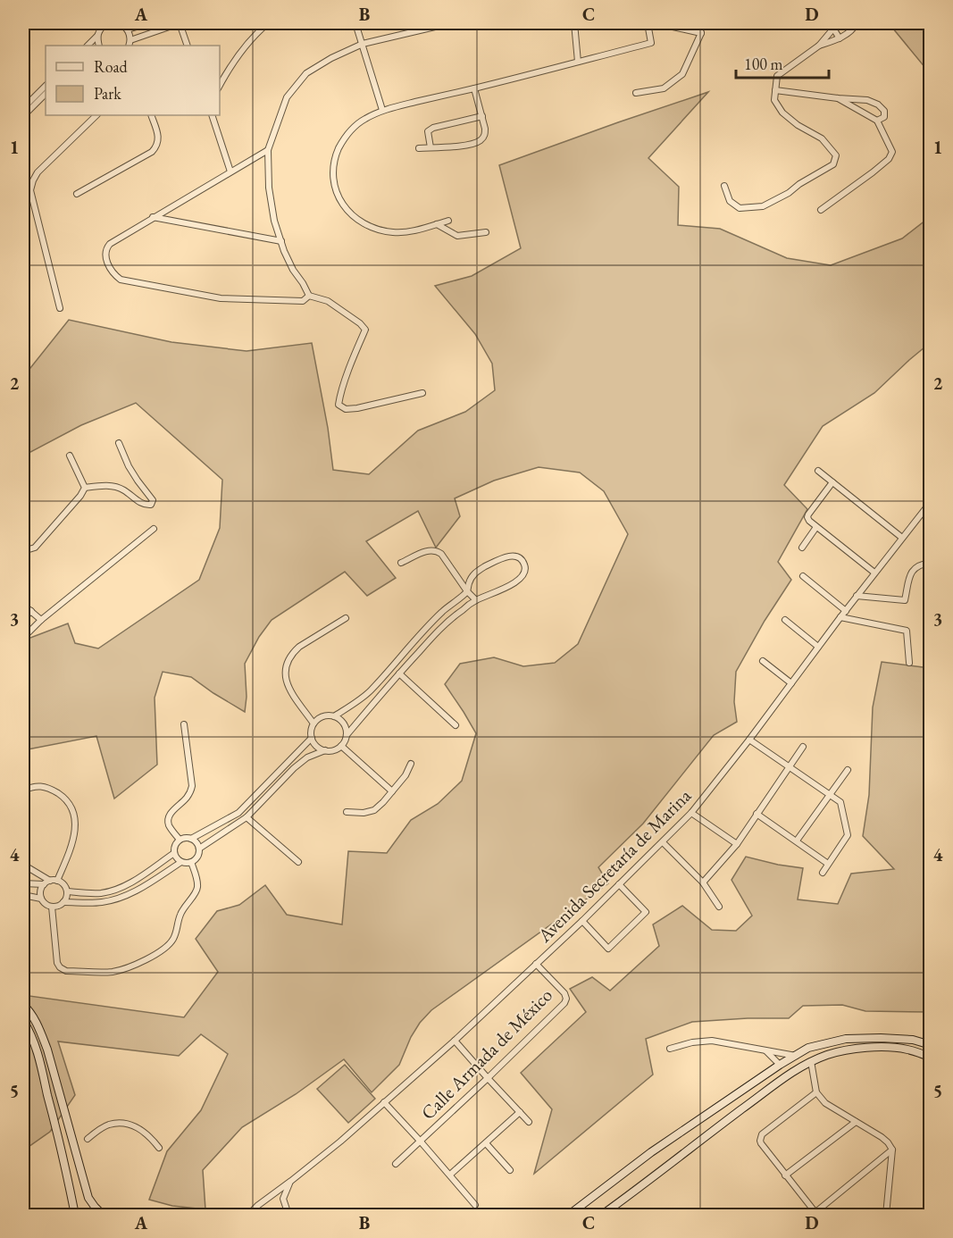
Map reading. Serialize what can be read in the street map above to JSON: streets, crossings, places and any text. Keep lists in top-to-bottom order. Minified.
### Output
{"streets":{"street":["Avenida Secretaría de Marina","Calle Armada de México"]},"crossings":[["Avenida Secretaría de Marina","Calle Armada de México"]],"legend":["Road","Park"],"scale_bar":"100 m","grid":{"columns":["A","B","C","D"],"rows":["1","2","3","4","5"]}}
